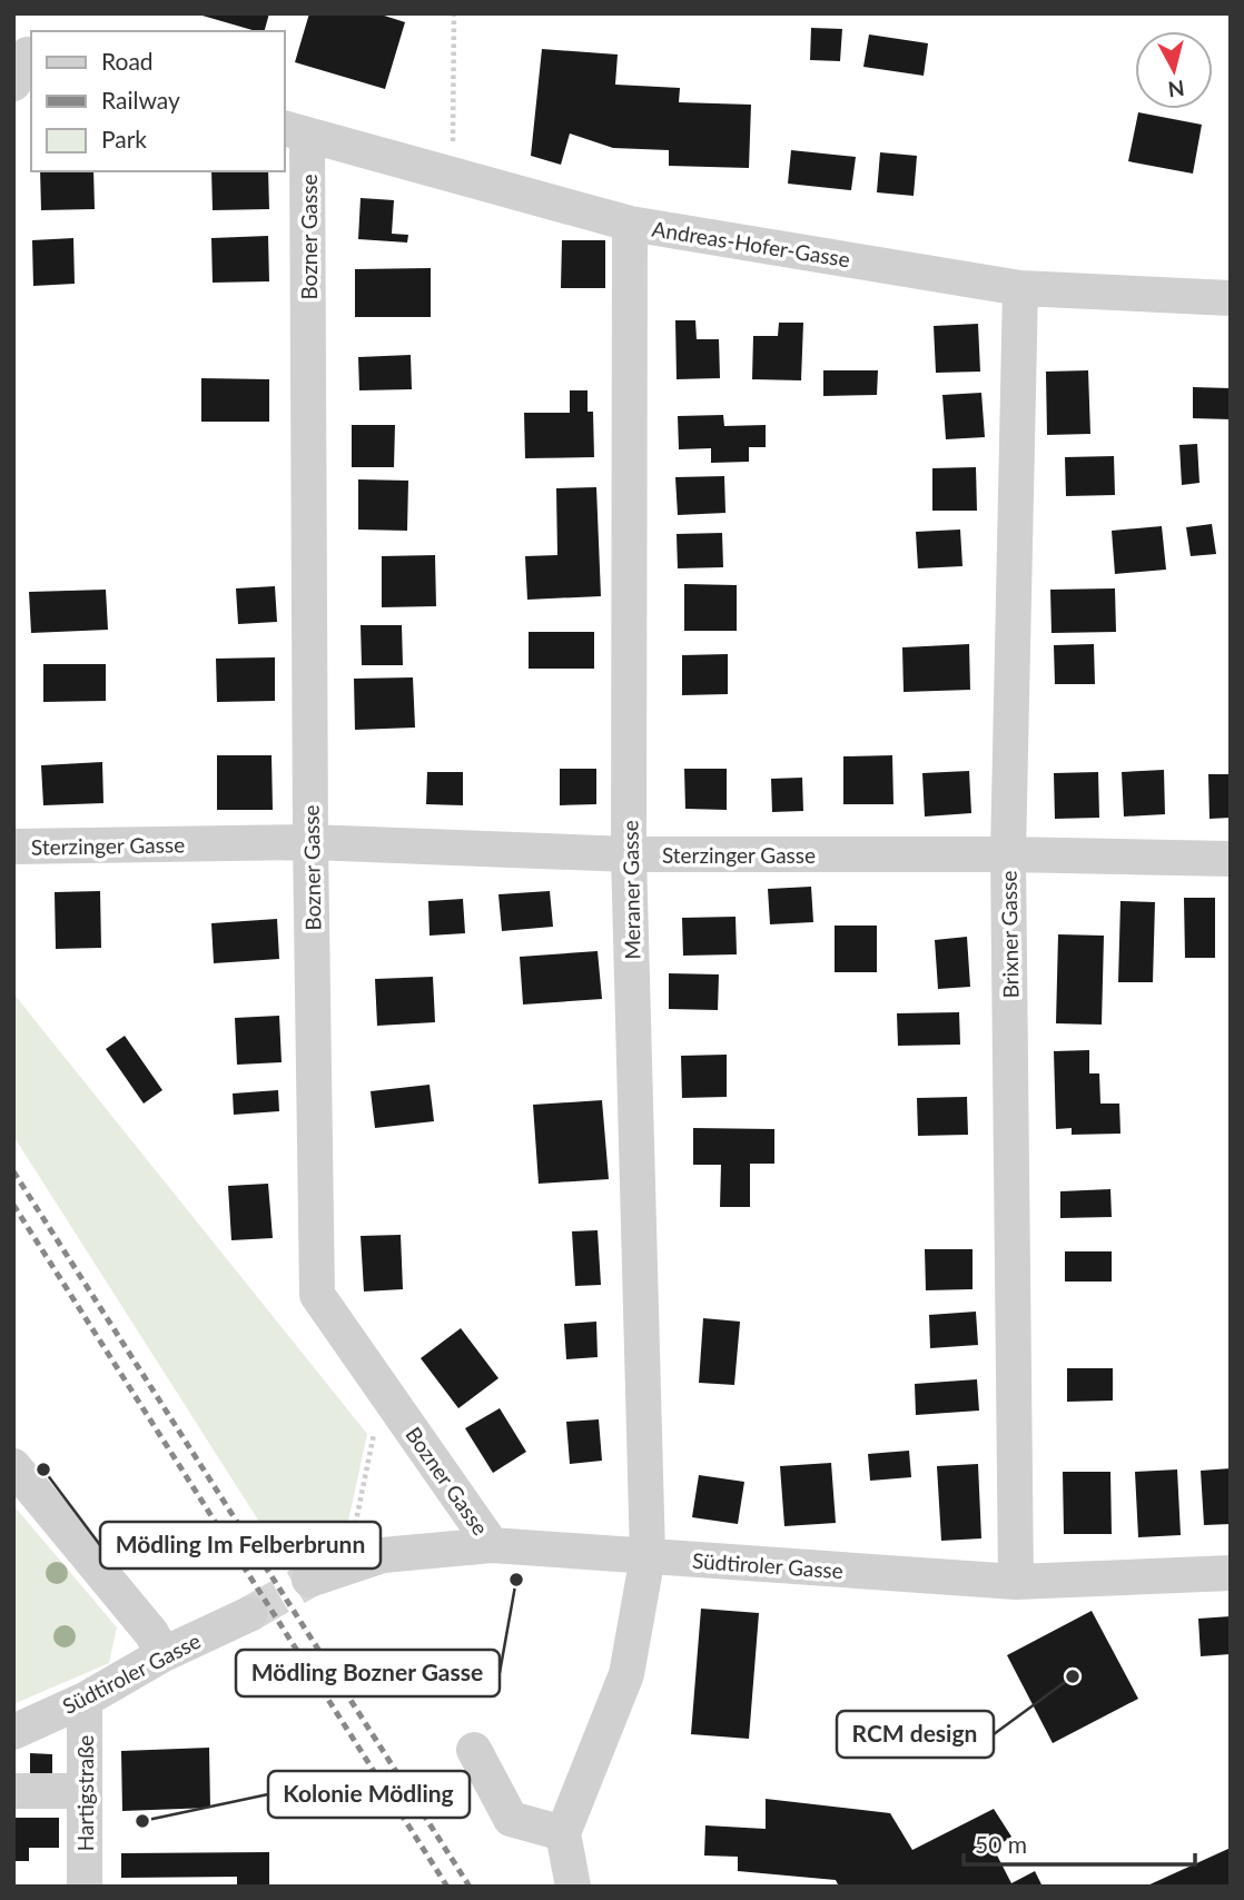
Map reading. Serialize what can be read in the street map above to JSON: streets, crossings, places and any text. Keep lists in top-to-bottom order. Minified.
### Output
{"streets":{"street":["Bozner Gasse","Andreas-Hofer-Gasse","Sterzinger Gasse","Meraner Gasse","Brixner Gasse","Südtiroler Gasse","Hartigstraße"]},"crossings":[["Bozner Gasse","Andreas-Hofer-Gasse"],["Bozner Gasse","Sterzinger Gasse"],["Bozner Gasse","Südtiroler Gasse"],["Andreas-Hofer-Gasse","Meraner Gasse"],["Andreas-Hofer-Gasse","Brixner Gasse"],["Sterzinger Gasse","Meraner Gasse"],["Sterzinger Gasse","Brixner Gasse"],["Meraner Gasse","Südtiroler Gasse"],["Brixner Gasse","Südtiroler Gasse"],["Südtiroler Gasse","Hartigstraße"]],"places":["Mödling Im Felberbrunn","Mödling Bozner Gasse","RCM design","Kolonie Mödling"],"legend":["Road","Railway","Park"],"scale_bar":"50 m","north":"bottom"}
